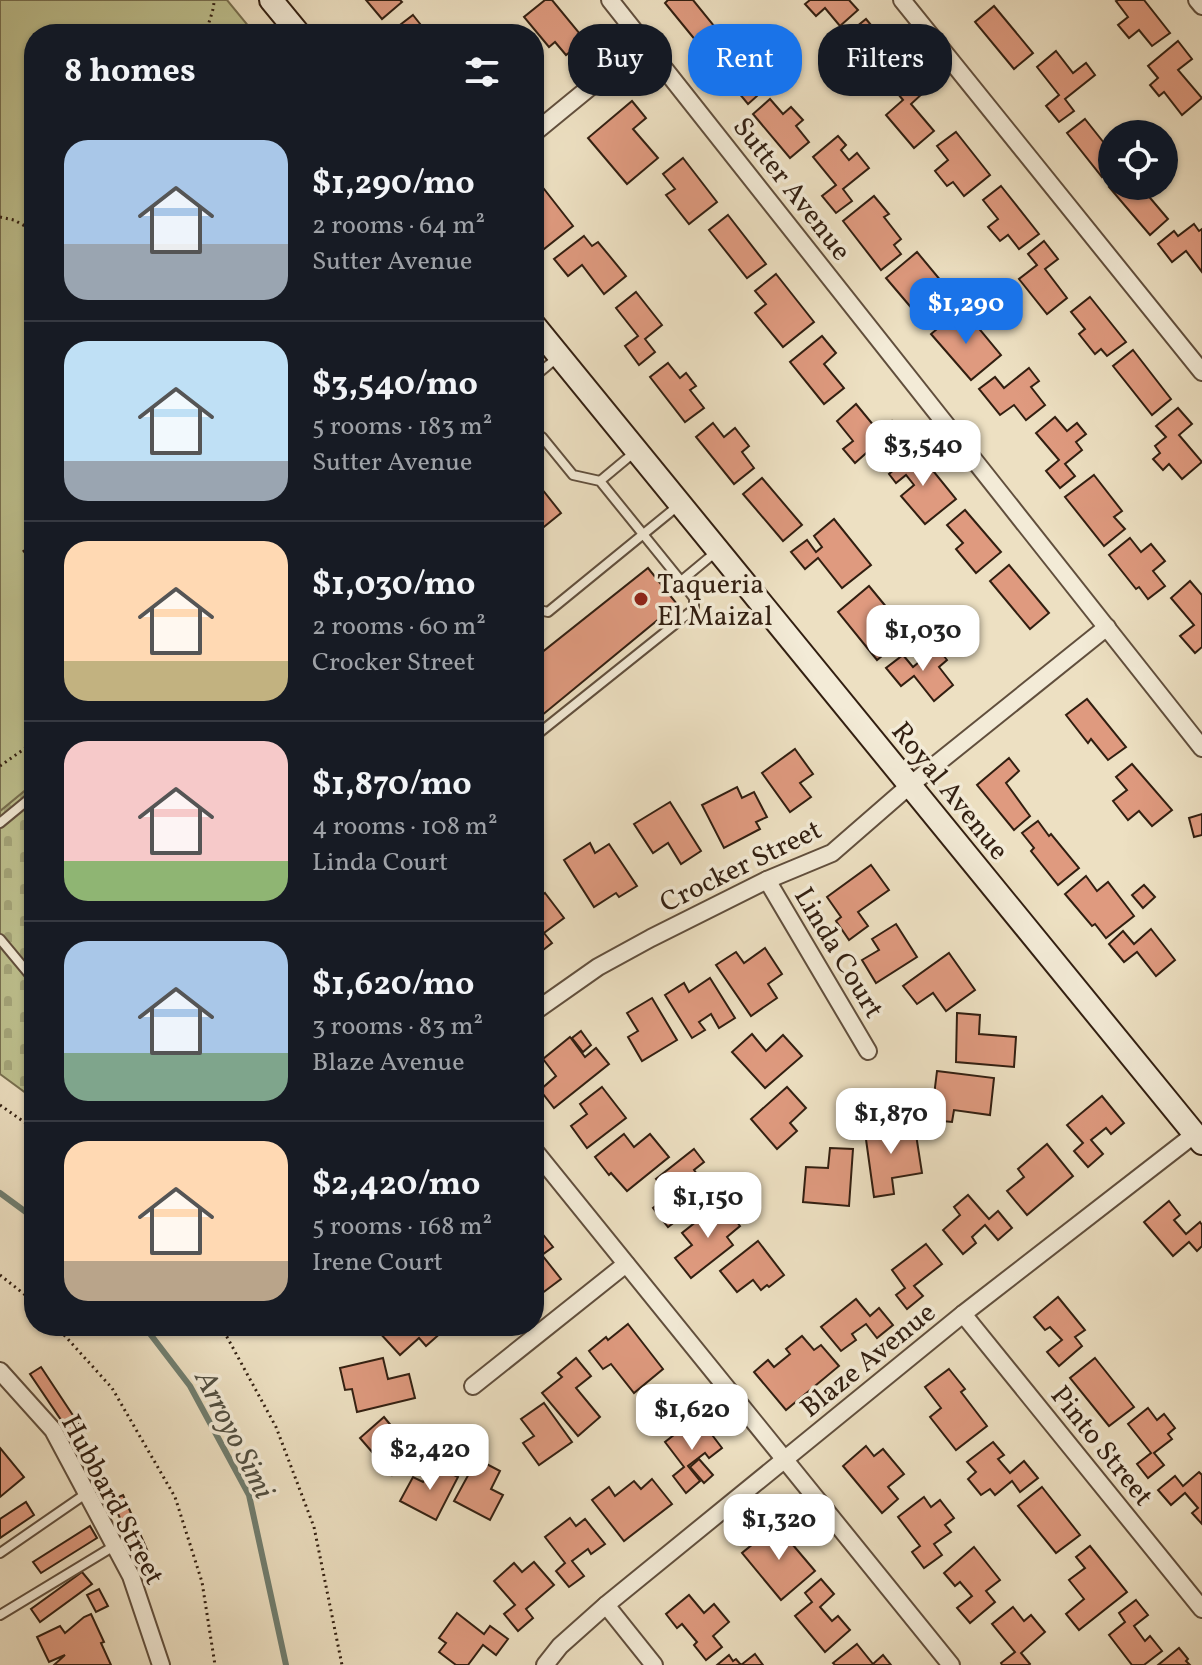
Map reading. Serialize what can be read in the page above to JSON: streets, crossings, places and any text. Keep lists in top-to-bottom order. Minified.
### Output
{"streets":{"main road":["Royal Avenue"],"street":["Sutter Avenue","Crocker Street","Linda Court","Blaze Avenue","Pinto Street","Hubbard Street"]},"crossings":[["Sutter Avenue","Crocker Street"],["Royal Avenue","Crocker Street"],["Royal Avenue","Blaze Avenue"],["Crocker Street","Linda Court"],["Blaze Avenue","Pinto Street"]],"water":["Arroyo Simi"],"places":["Taqueria El Maizal"],"page":{"chip":["Buy","Rent","Filters"],"heading":"8 homes","list":[{"name":"$1,290/mo","note":"2 rooms · 64 m² · Sutter Avenue"},{"name":"$3,540/mo","note":"5 rooms · 183 m² · Sutter Avenue"},{"name":"$1,030/mo","note":"2 rooms · 60 m² · Crocker Street"},{"name":"$1,870/mo","note":"4 rooms · 108 m² · Linda Court"},{"name":"$1,620/mo","note":"3 rooms · 83 m² · Blaze Avenue"},{"name":"$2,420/mo","note":"5 rooms · 168 m² · Irene Court"}],"price":["$1,290","$3,540","$1,030","$1,870","$1,150","$1,620","$2,420","$1,320"]}}
